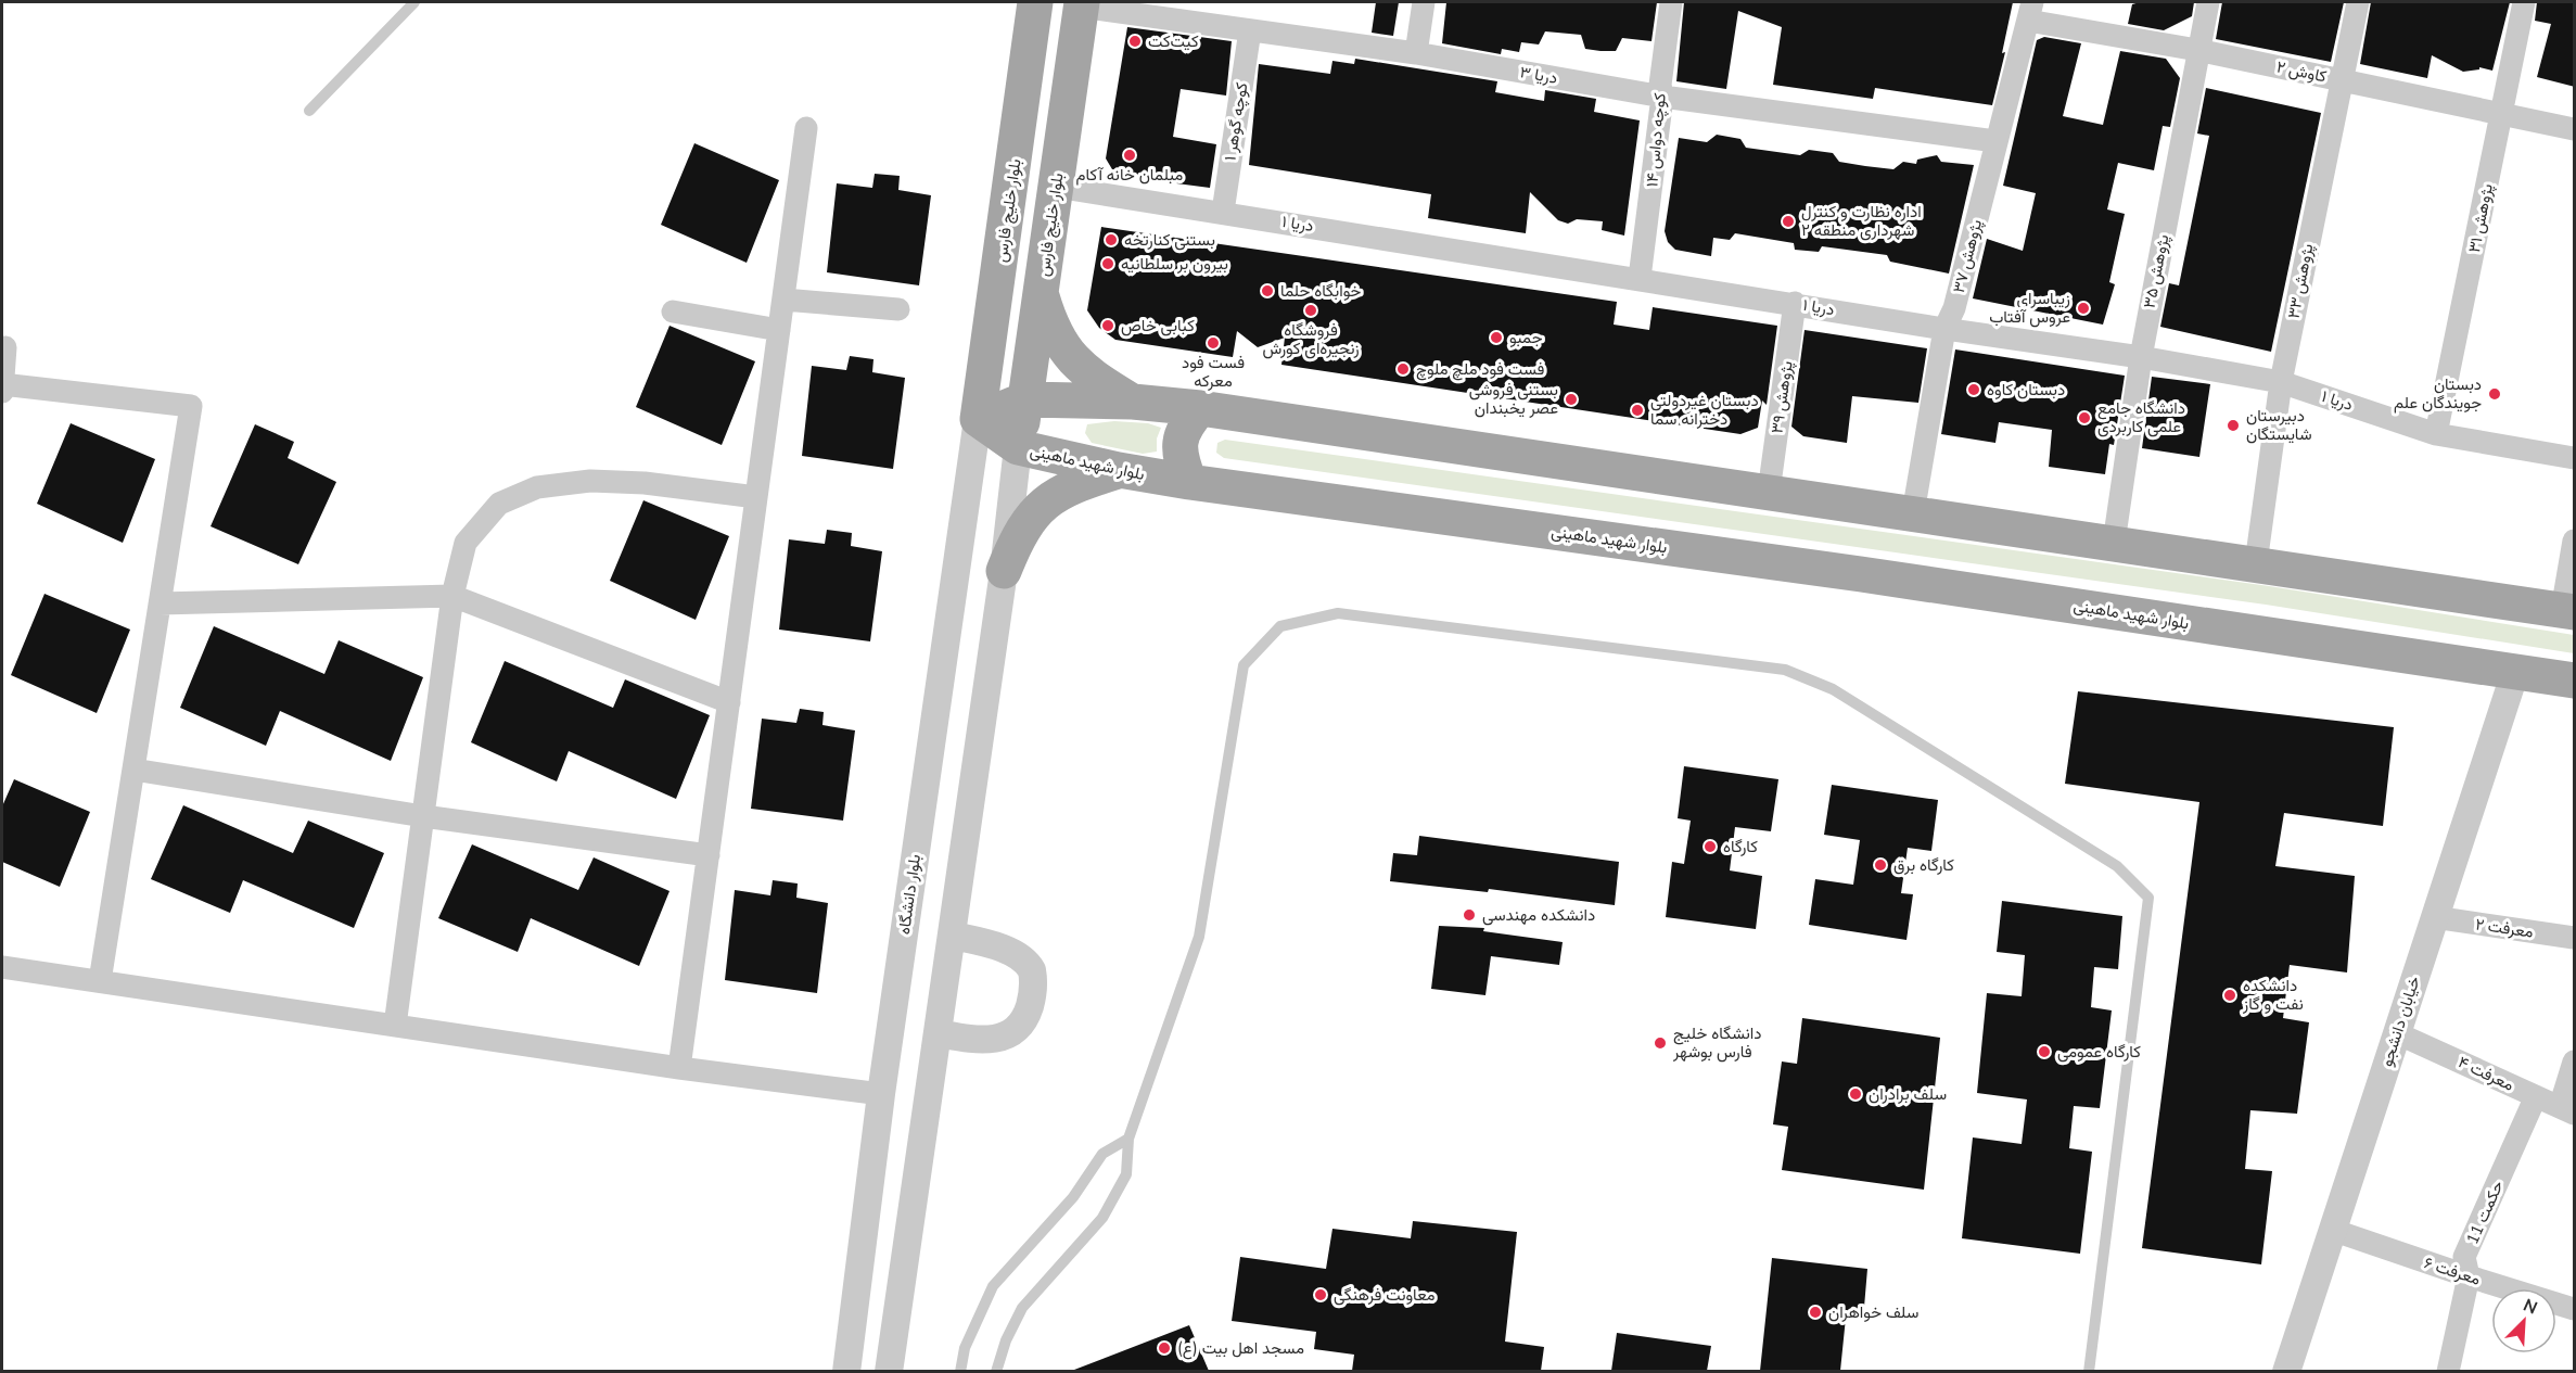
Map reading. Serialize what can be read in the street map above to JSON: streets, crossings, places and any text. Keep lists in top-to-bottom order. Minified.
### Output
{"streets":{"main road":["بلوار خلیج ‌فارس","بلوار خلیج‌ فارس","بلوار شهید ماهینی"],"street":["کاوش ۲","دریا ۳","کوچه گوهر ۱","کوچه دواس ۱۴","پژوهش ۳۱","دریا ۱","پژوهش ۳۷","پژوهش ۳۵","پژوهش ۳۳","پژوهش ۳۹","بلوار دانشگاه","معرفت ۲","خیابان دانشجو","معرفت ۴","حکمت 11","معرفت ۶"]},"crossings":[["کاوش ۲","پژوهش ۳۱"],["کاوش ۲","پژوهش ۳۷"],["کاوش ۲","پژوهش ۳۵"],["کاوش ۲","پژوهش ۳۳"],["دریا ۳","کوچه گوهر ۱"],["دریا ۳","کوچه دواس ۱۴"],["دریا ۳","بلوار خلیج‌ فارس"],["دریا ۳","پژوهش ۳۷"],["کوچه گوهر ۱","دریا ۱"],["کوچه دواس ۱۴","دریا ۱"],["بلوار خلیج ‌فارس","بلوار شهید ماهینی"],["بلوار خلیج ‌فارس","بلوار دانشگاه"],["پژوهش ۳۱","دریا ۱"],["دریا ۱","بلوار خلیج‌ فارس"],["دریا ۱","پژوهش ۳۷"],["دریا ۱","پژوهش ۳۵"],["دریا ۱","پژوهش ۳۳"],["دریا ۱","پژوهش ۳۹"],["بلوار خلیج‌ فارس","بلوار شهید ماهینی"],["بلوار شهید ماهینی","بلوار دانشگاه"],["بلوار شهید ماهینی","خیابان دانشجو"],["معرفت ۲","خیابان دانشجو"],["خیابان دانشجو","معرفت ۴"],["خیابان دانشجو","معرفت ۶"],["معرفت ۴","حکمت 11"],["حکمت 11","معرفت ۶"]],"places":["کیت‌کت","مبلمان خانه آکام","اداره‌ نظارت و کنترل شهرداری منطقه ۲","بستنی کنارتخه","بیرون بر سلطانیه","خوابگاه حلما","زیباسرای عروس آفتاب","فروشگاه زنجیره‌ای کورش","کبابی خاص","جمبو","فست فود معرکه","فست فود ملچ ملوچ","دبستان کاوه","دبستان جویندگان علم","بستنی فروشی عصر یخبندان","دبستان غیردولتی دخترانه سما","دانشگاه جامع علمی کاربردی","دبیرستان شایستگان","کارگاه","کارگاه برق","دانشکده مهندسی","دانشکده نفت و گاز","دانشگاه خلیج فارس بوشهر","کارگاه عمومی","سلف برادران","معاونت فرهنگی","سلف خواهران","مسجد اهل بیت (ع)"],"north":"top right"}
